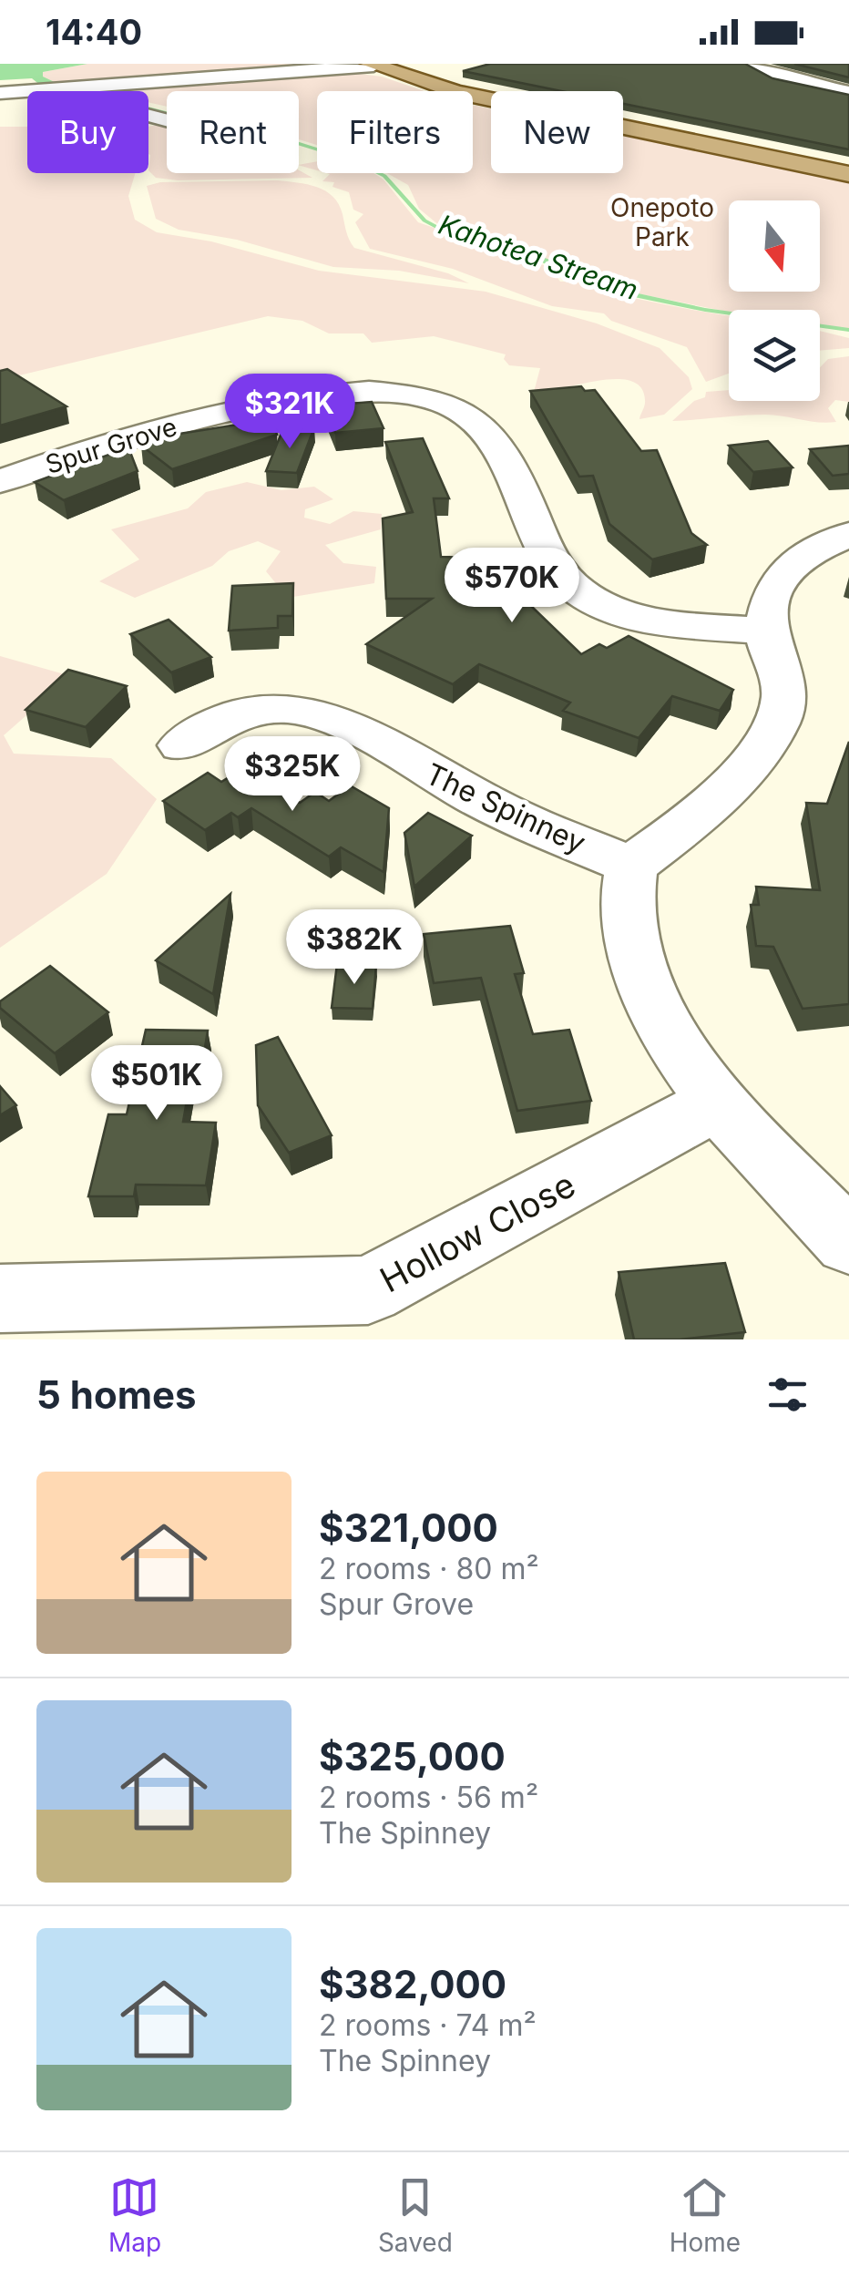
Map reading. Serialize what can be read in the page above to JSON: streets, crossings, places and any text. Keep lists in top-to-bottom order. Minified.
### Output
{"streets":{"street":["Spur Grove","The Spinney","Hollow Close"]},"water":["Kahotea Stream"],"parks":["Onepoto Park"],"north":"bottom","page":{"status":"14:40","chip":["Buy","Rent","Filters","New"],"price":["$321K","$570K","$325K","$382K","$501K"],"heading":"5 homes","list":[{"name":"$321,000","note":"2 rooms · 80 m² · Spur Grove"},{"name":"$325,000","note":"2 rooms · 56 m² · The Spinney"},{"name":"$382,000","note":"2 rooms · 74 m² · The Spinney"}],"tabs":["Map","Saved","Home"]}}
